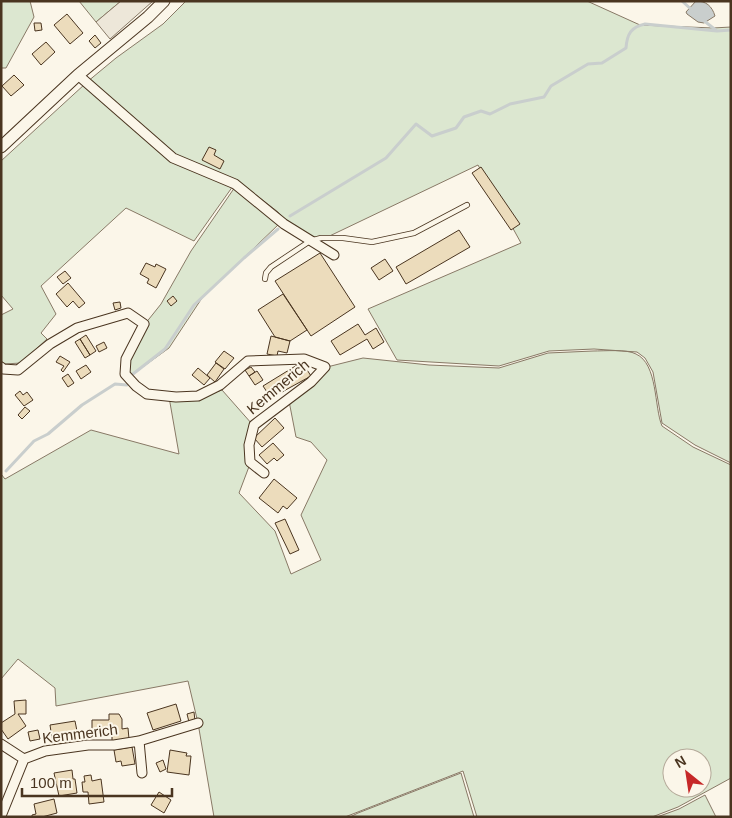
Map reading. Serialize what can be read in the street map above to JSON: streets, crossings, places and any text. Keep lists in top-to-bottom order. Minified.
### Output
{"streets":{"street":["Kemmerich"]},"scale_bar":"100 m","north":"top left"}
